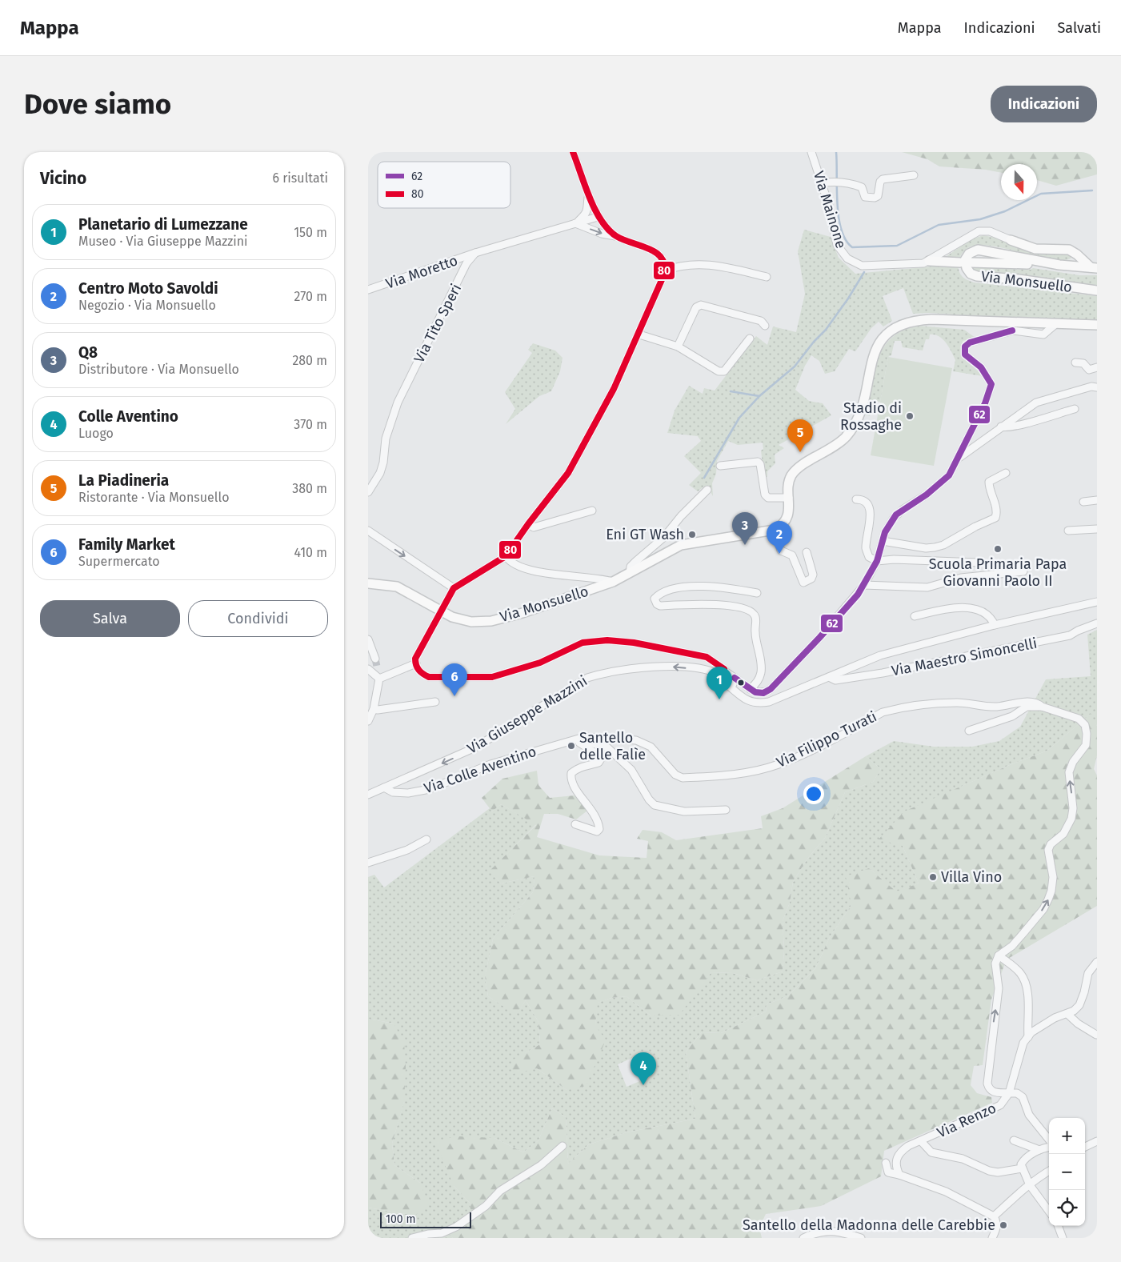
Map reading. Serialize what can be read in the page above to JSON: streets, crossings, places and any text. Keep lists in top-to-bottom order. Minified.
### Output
{"streets":{"main road":["Via Monsuello"],"street":["Via Mainone","Via Moretto","Via Tito Speri","Via Maestro Simoncelli","Via Giuseppe Mazzini","Via Filippo Turati","Via Colle Aventino","Via Renzo"]},"crossings":[["Via Moretto","Via Tito Speri"],["Via Maestro Simoncelli","Via Giuseppe Mazzini"],["Via Giuseppe Mazzini","Via Colle Aventino"],["Via Filippo Turati","Via Colle Aventino"]],"one_way":["Via Giuseppe Mazzini"],"places":["Stadio di Rossaghe","Eni GT Wash","Scuola Primaria Papa Giovanni Paolo II","Santello delle Falìe","Villa Vino","Santello della Madonna delle Carebbie"],"lines":["transit line 80","transit line 62"],"legend":["62","80"],"scale_bar":"100 m","north":"bottom","page":{"header":"Mappa","nav":["Mappa","Indicazioni","Salvati"],"buttons":["Indicazioni",["Salva","Condividi"]],"title":"Dove siamo","heading":["Vicino","6 risultati"],"list":[{"mark":"1","name":"Planetario di Lumezzane","note":"Museo · Via Giuseppe Mazzini","value":"150 m"},{"mark":"2","name":"Centro Moto Savoldi","note":"Negozio · Via Monsuello","value":"270 m"},{"mark":"3","name":"Q8","note":"Distributore · Via Monsuello","value":"280 m"},{"mark":"4","name":"Colle Aventino","note":"Luogo","value":"370 m"},{"mark":"5","name":"La Piadineria","note":"Ristorante · Via Monsuello","value":"380 m"},{"mark":"6","name":"Family Market","note":"Supermercato","value":"410 m"}],"pins":["5","3","2","6","1","4"],"map_buttons":["+","−"],"scale":"100 m"}}
